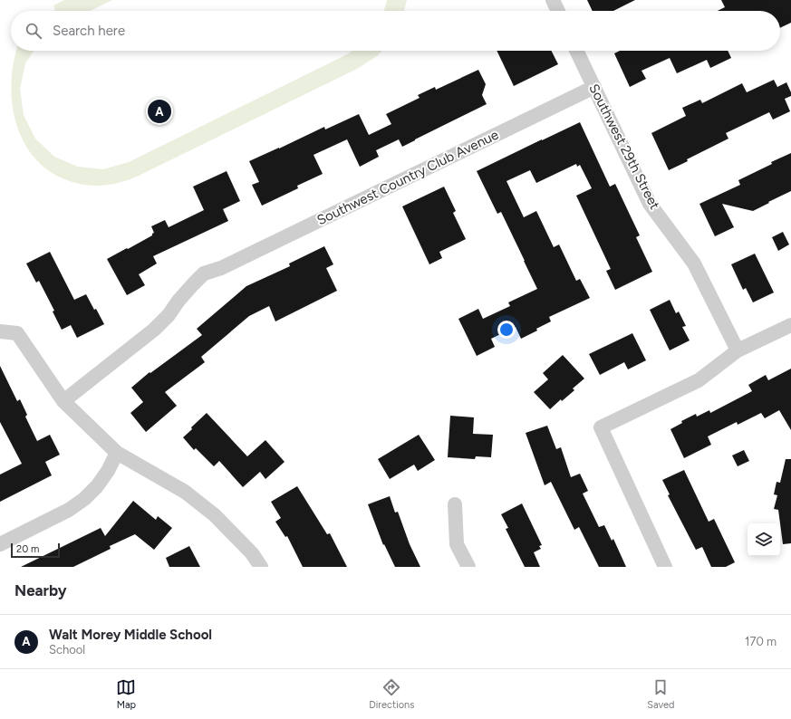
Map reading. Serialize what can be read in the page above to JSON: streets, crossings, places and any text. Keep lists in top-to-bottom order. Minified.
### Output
{"streets":{"street":["Southwest 29th Street","Southwest Country Club Avenue"]},"crossings":[["Southwest 29th Street","Southwest Country Club Avenue"]],"scale_bar":"20 m","page":{"search":"Search here","pins":"A","scale":"20 m","heading":"Nearby","list":[{"mark":"A","name":"Walt Morey Middle School","note":"School","value":"170 m"}],"nav":["Map","Directions","Saved"]}}
